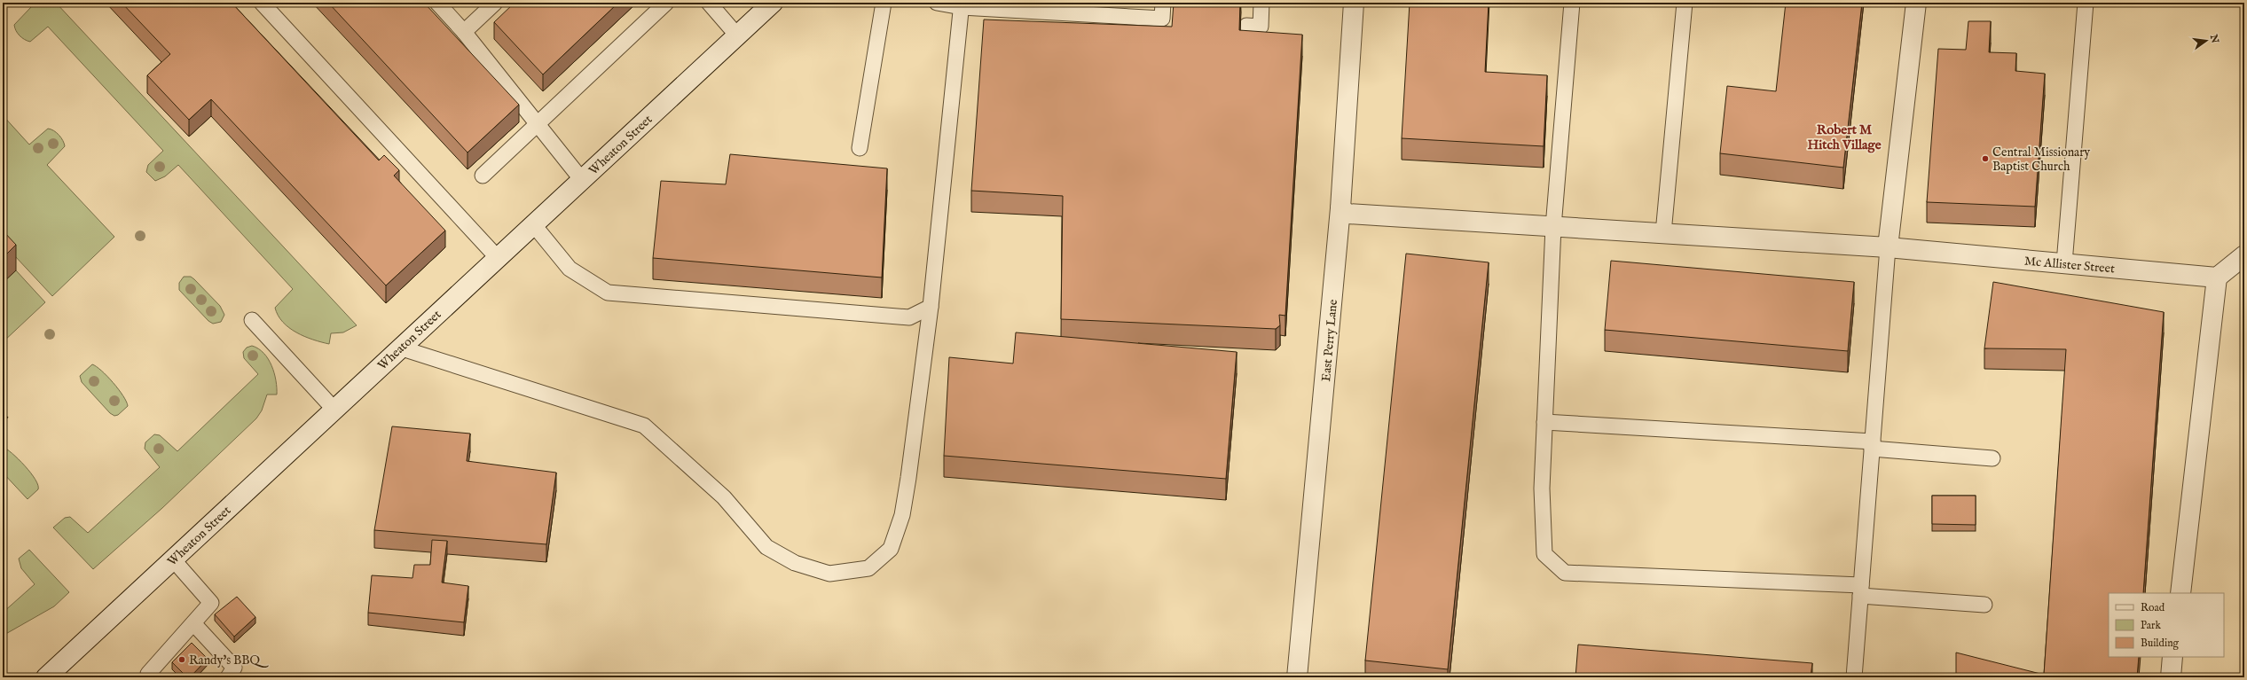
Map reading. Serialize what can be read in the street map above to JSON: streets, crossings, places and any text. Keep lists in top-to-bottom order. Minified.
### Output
{"streets":{"street":["Wheaton Street","Mc Allister Street","East Perry Lane"]},"crossings":[["Mc Allister Street","East Perry Lane"]],"districts":["Robert M Hitch Village"],"places":["Central Missionary Baptist Church","Randy's BBQ"],"legend":["Road","Park","Building"],"north":"right"}
